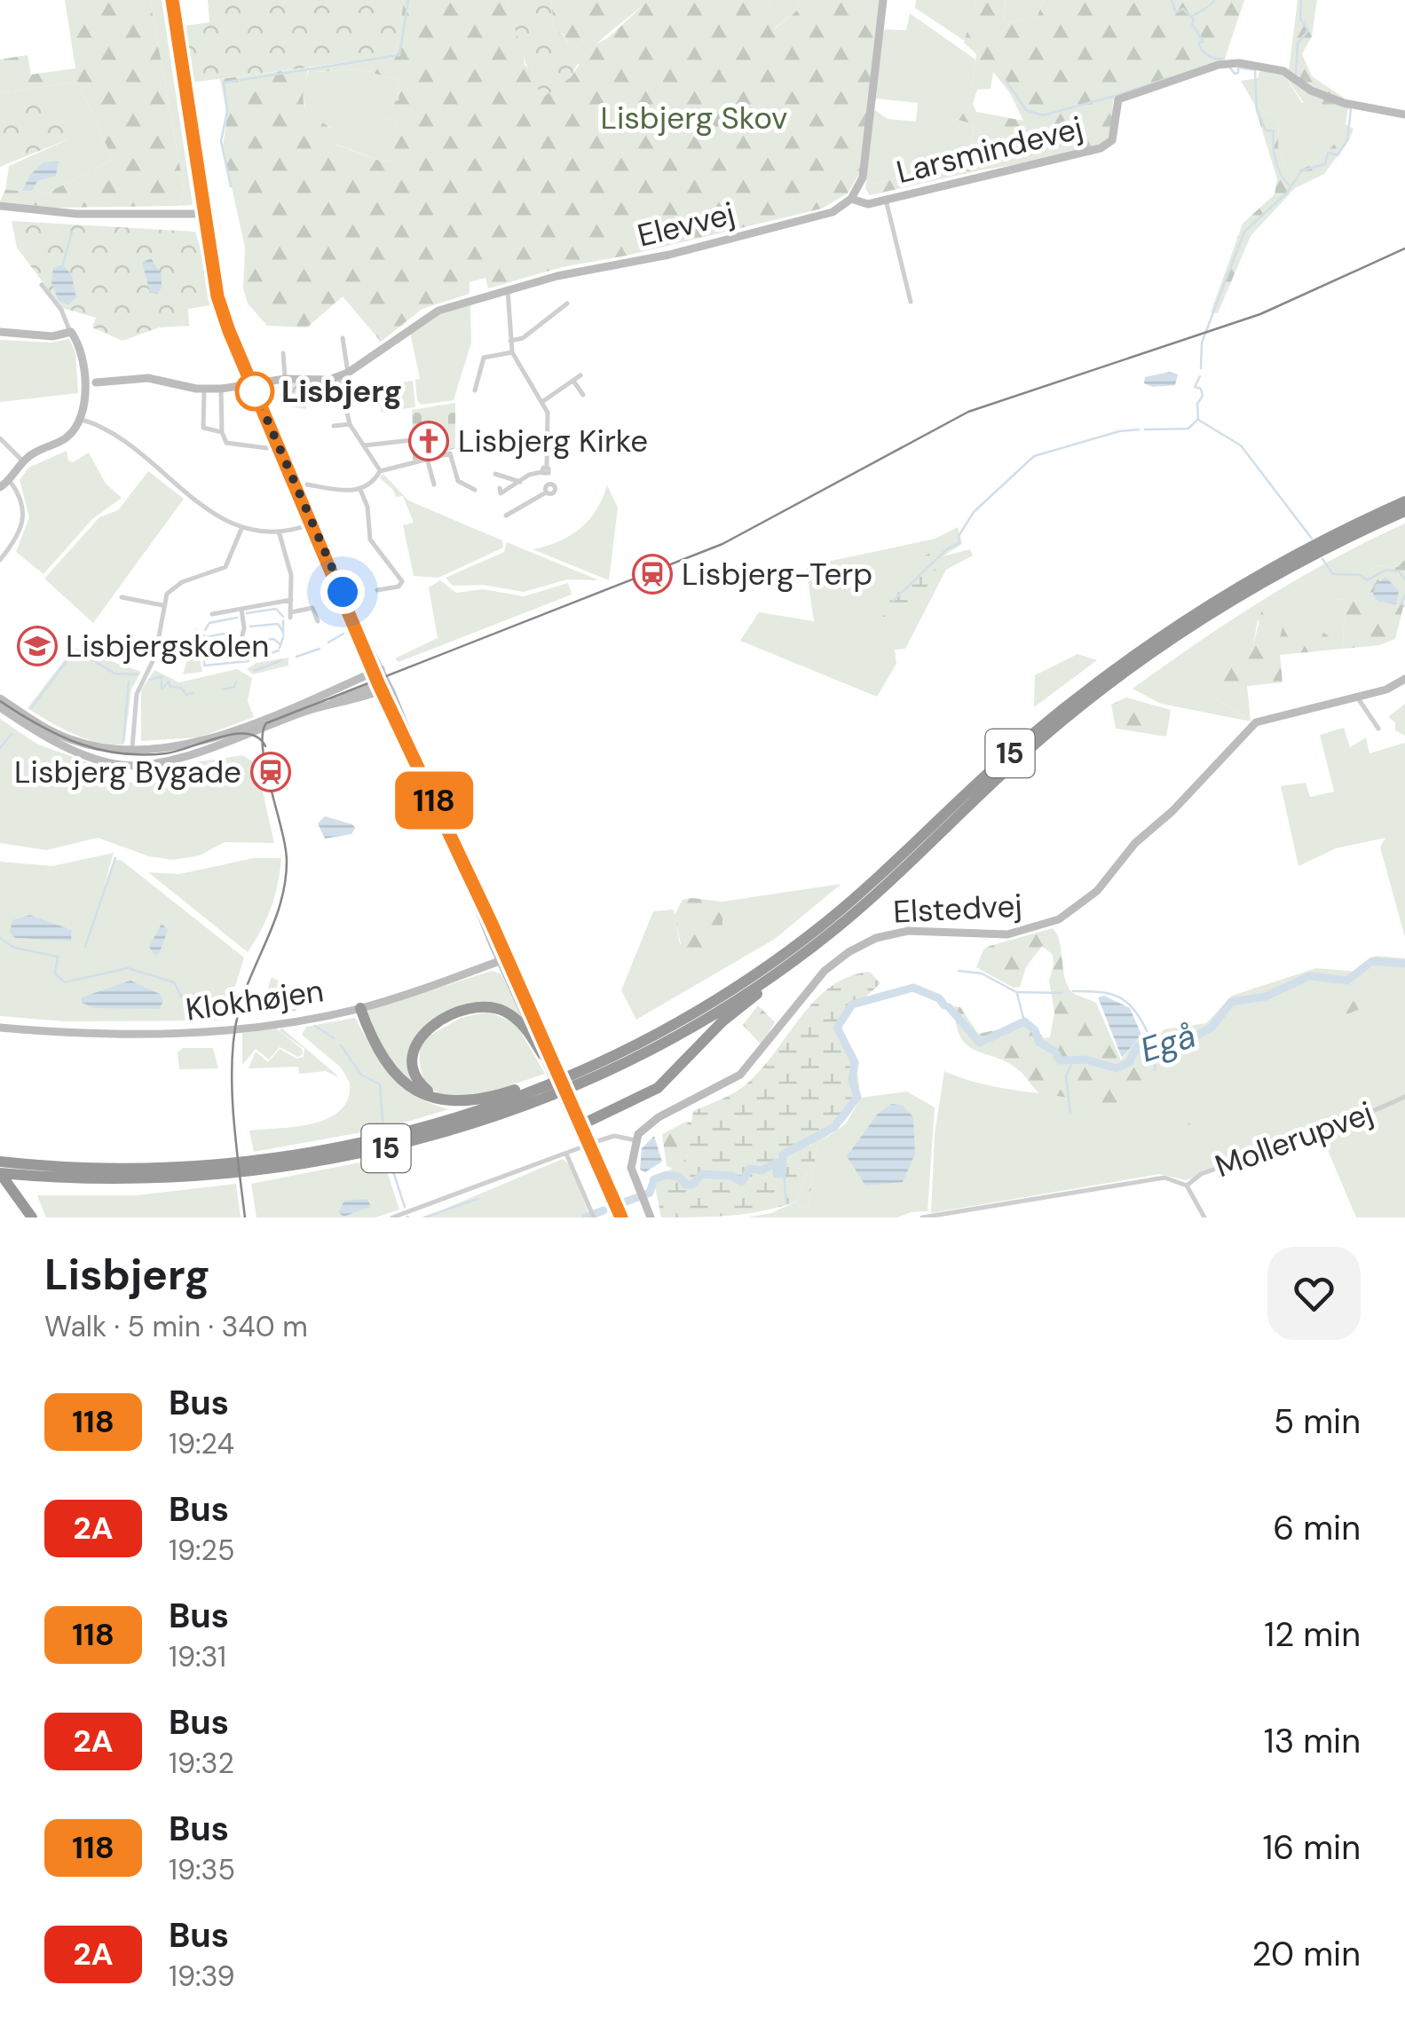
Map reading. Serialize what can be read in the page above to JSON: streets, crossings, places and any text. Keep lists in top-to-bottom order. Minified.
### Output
{"streets":{"highway":["15"],"street":["Larsmindevej","Elevvej","Elstedvej","Klokhøjen","Mollerupvej"]},"crossings":[["Larsmindevej","Elevvej"]],"water":["Egå"],"parks":["Lisbjerg Skov"],"places":{"other":["Lisbjerg"],"church":["Lisbjerg Kirke"],"station":["Lisbjerg-Terp","Lisbjerg Bygade"],"school or university":["Lisbjergskolen"]},"lines":["bus line 118"],"page":{"on_map":"118","heading":["Lisbjerg","Walk · 5 min · 340 m"],"list":[{"mark":"118","name":"Bus","note":"19:24","value":"5 min"},{"mark":"2A","name":"Bus","note":"19:25","value":"6 min"},{"mark":"118","name":"Bus","note":"19:31","value":"12 min"},{"mark":"2A","name":"Bus","note":"19:32","value":"13 min"},{"mark":"118","name":"Bus","note":"19:35","value":"16 min"},{"mark":"2A","name":"Bus","note":"19:39","value":"20 min"}]}}
